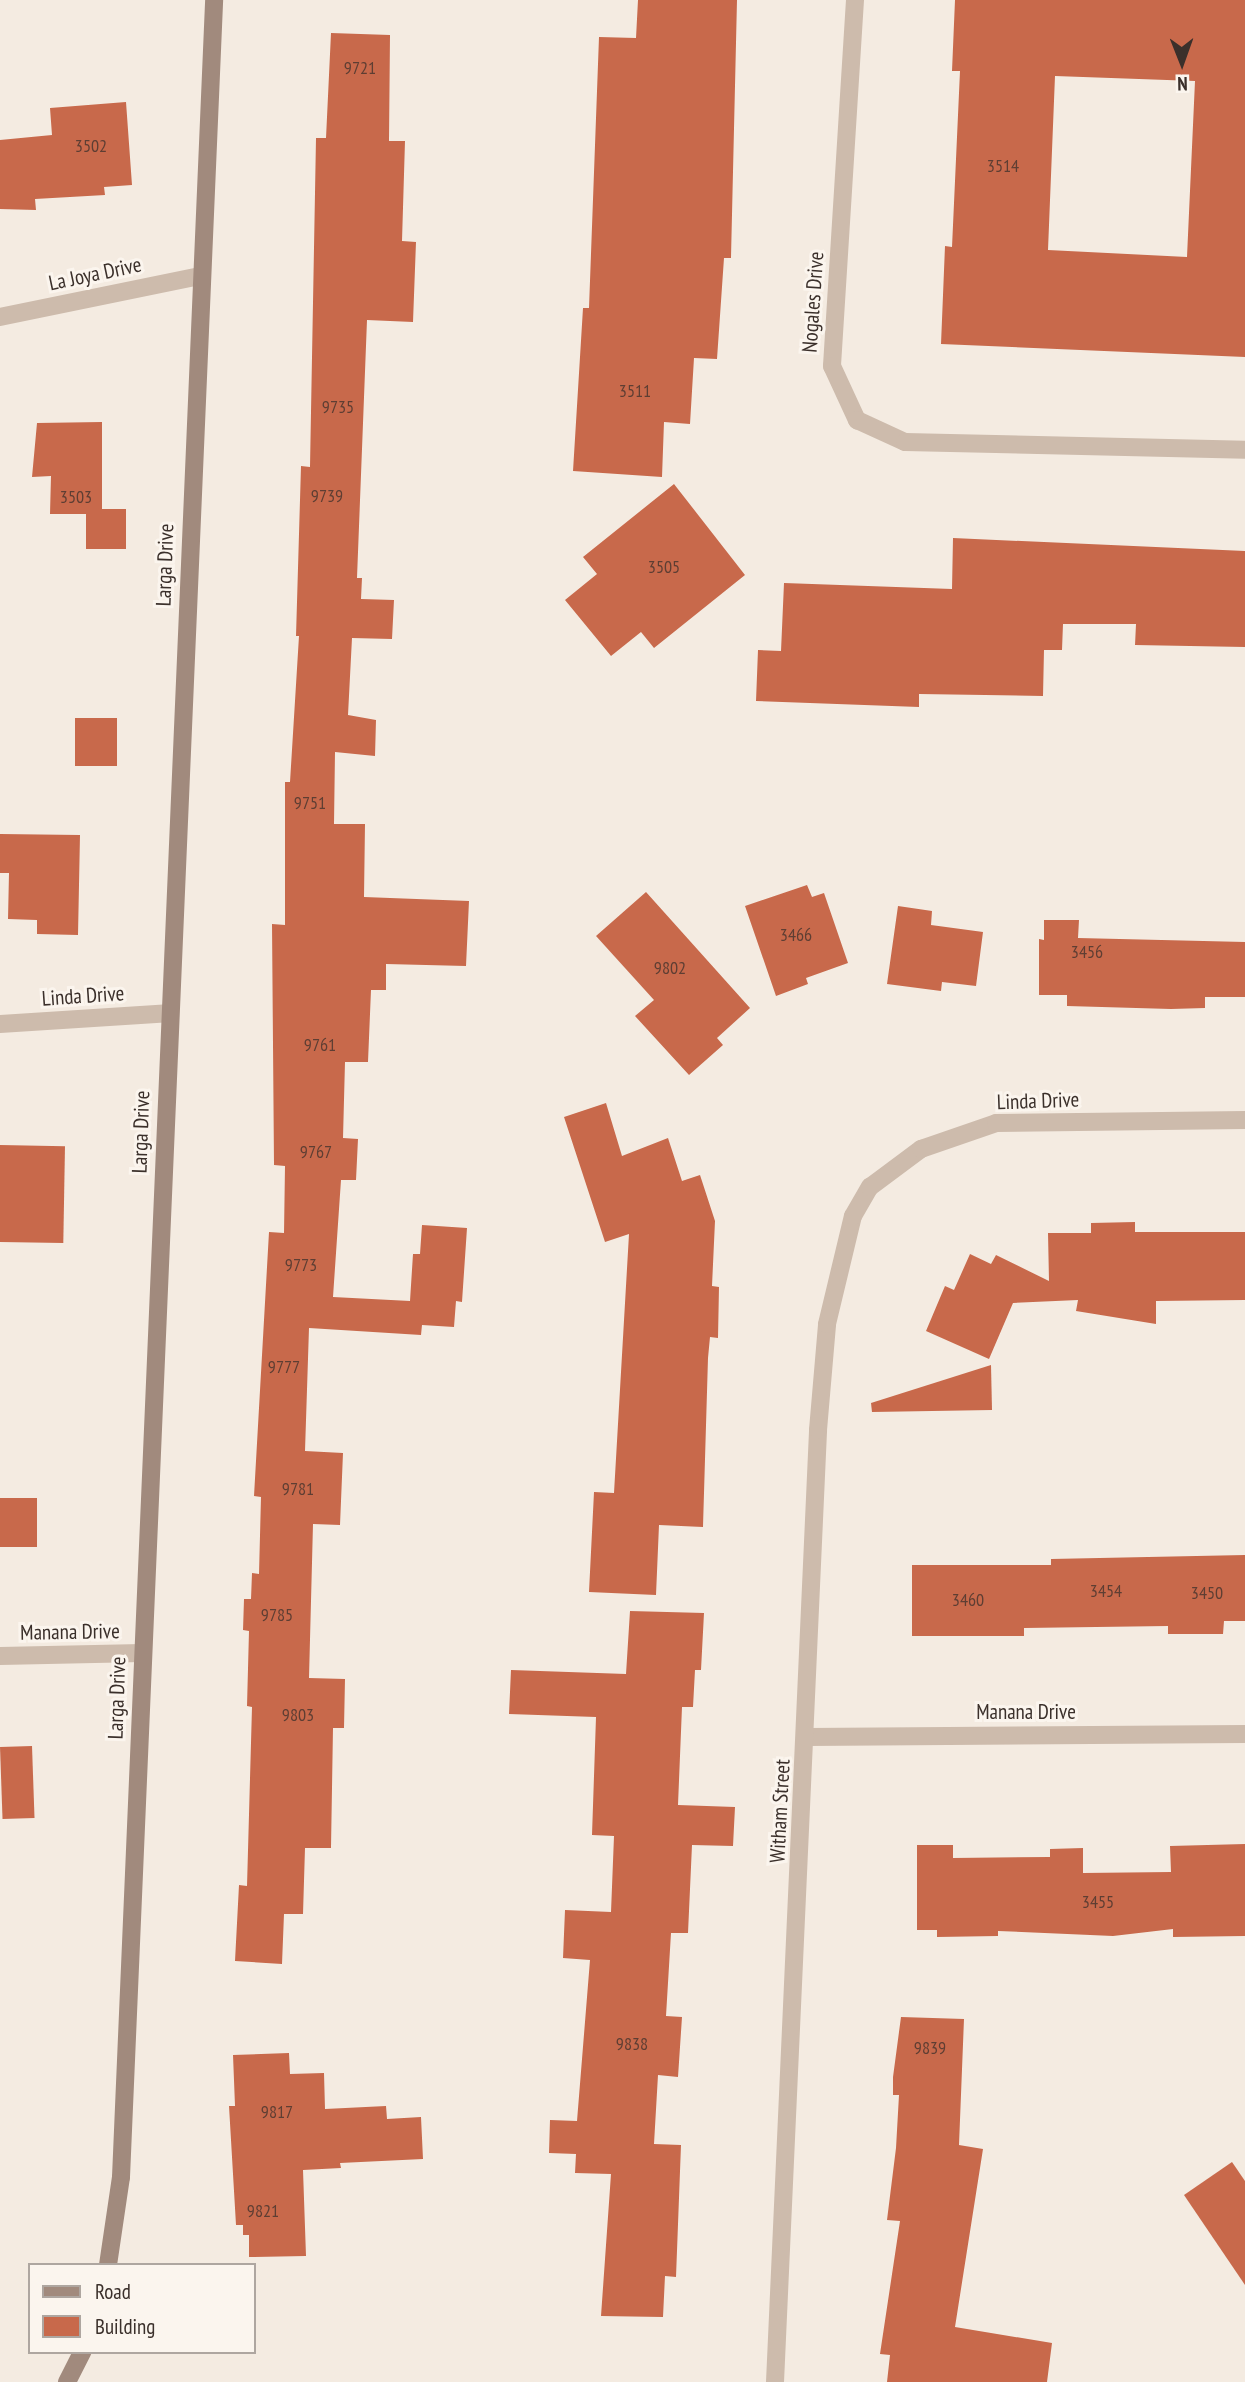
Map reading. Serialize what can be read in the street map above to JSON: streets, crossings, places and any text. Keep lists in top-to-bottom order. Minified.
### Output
{"streets":{"street":["La Joya Drive","Nogales Drive","Larga Drive","Linda Drive","Manana Drive","Witham Street"]},"crossings":[["La Joya Drive","Larga Drive"],["Larga Drive","Linda Drive"],["Larga Drive","Manana Drive"],["Linda Drive","Witham Street"],["Manana Drive","Witham Street"]],"house_numbers":["9721","3502","3514","3511","9735","9739","3503","3505","9751","3466","3456","9802","9761","9767","9773","9777","9781","3454","3450","3460","9785","9803","3455","9838","9839","9817","9821"],"legend":["Road","Building"],"north":"bottom"}
